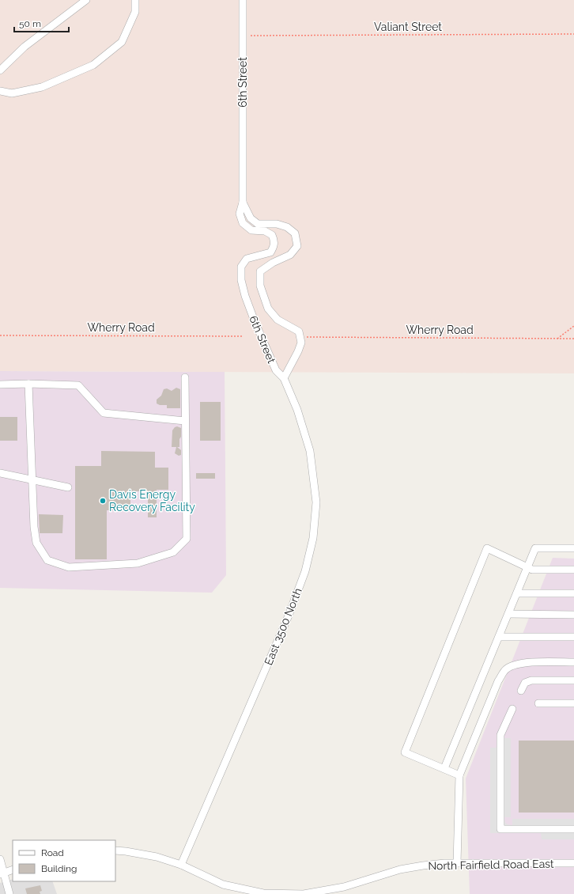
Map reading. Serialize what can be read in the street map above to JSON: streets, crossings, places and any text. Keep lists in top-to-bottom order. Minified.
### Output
{"streets":{"street":["6th Street","East 3500 North","North Fairfield Road East"],"path":["Valiant Street","Wherry Road"]},"crossings":[["Valiant Street","6th Street"],["6th Street","East 3500 North"],["East 3500 North","North Fairfield Road East"]],"places":["Davis Energy Recovery Facility"],"legend":["Road","Building"],"scale_bar":"50 m"}
